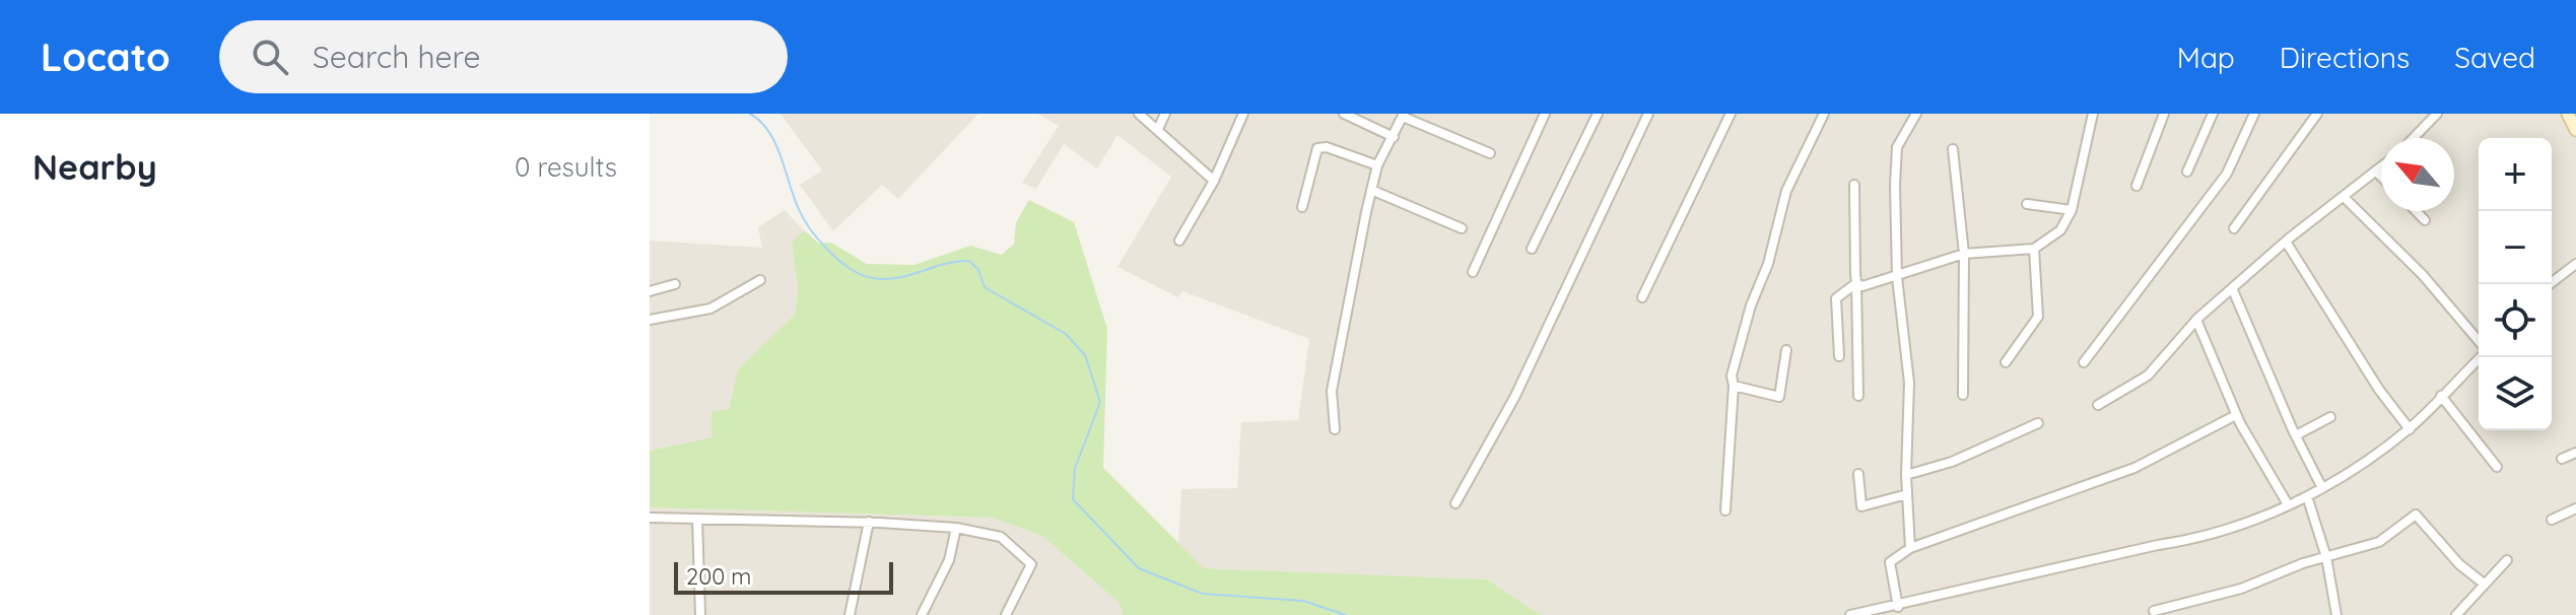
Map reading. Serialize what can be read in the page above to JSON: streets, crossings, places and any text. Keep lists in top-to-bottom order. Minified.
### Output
{"scale_bar":"200 m","north":"top left","page":{"header":"Locato","search":"Search here","nav":["Map","Directions","Saved"],"heading":["Nearby","0 results"],"map_buttons":["+","−"],"scale":"200 m"}}
